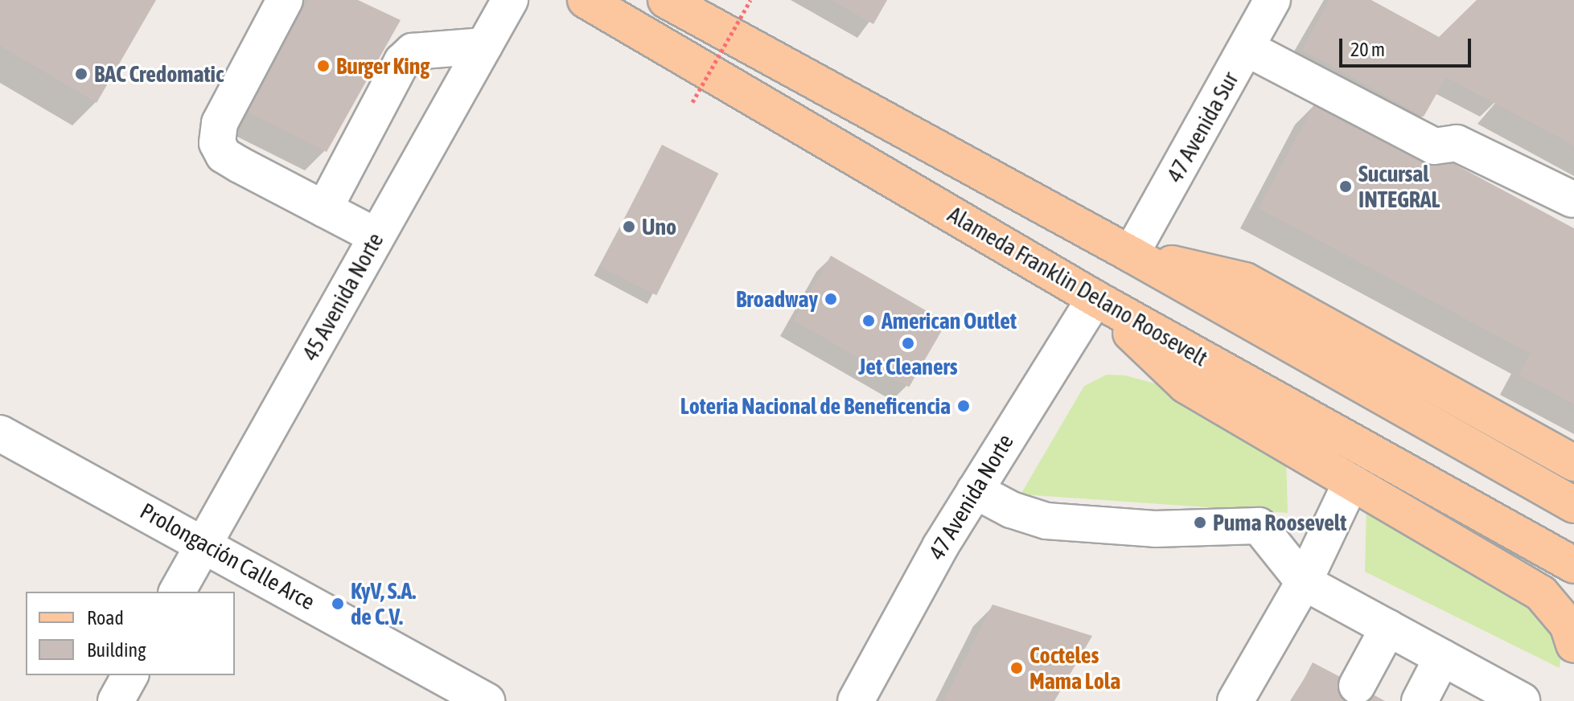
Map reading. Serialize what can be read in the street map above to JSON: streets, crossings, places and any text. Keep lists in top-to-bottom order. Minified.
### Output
{"streets":{"main road":["Alameda Franklin Delano Roosevelt"],"street":["47 Avenida Sur","45 Avenida Norte","47 Avenida Norte","Prolongación Calle Arce"]},"crossings":[["Alameda Franklin Delano Roosevelt","47 Avenida Norte"],["45 Avenida Norte","Prolongación Calle Arce"]],"places":["Burger King","BAC Credomatic","Sucursal INTEGRAL","Uno","Broadway","American Outlet","Jet Cleaners","Loteria Nacional de Beneficencia","Puma Roosevelt","KyV, S.A. de C.V.","Cocteles Mama Lola"],"legend":["Road","Building"],"scale_bar":"20 m"}
